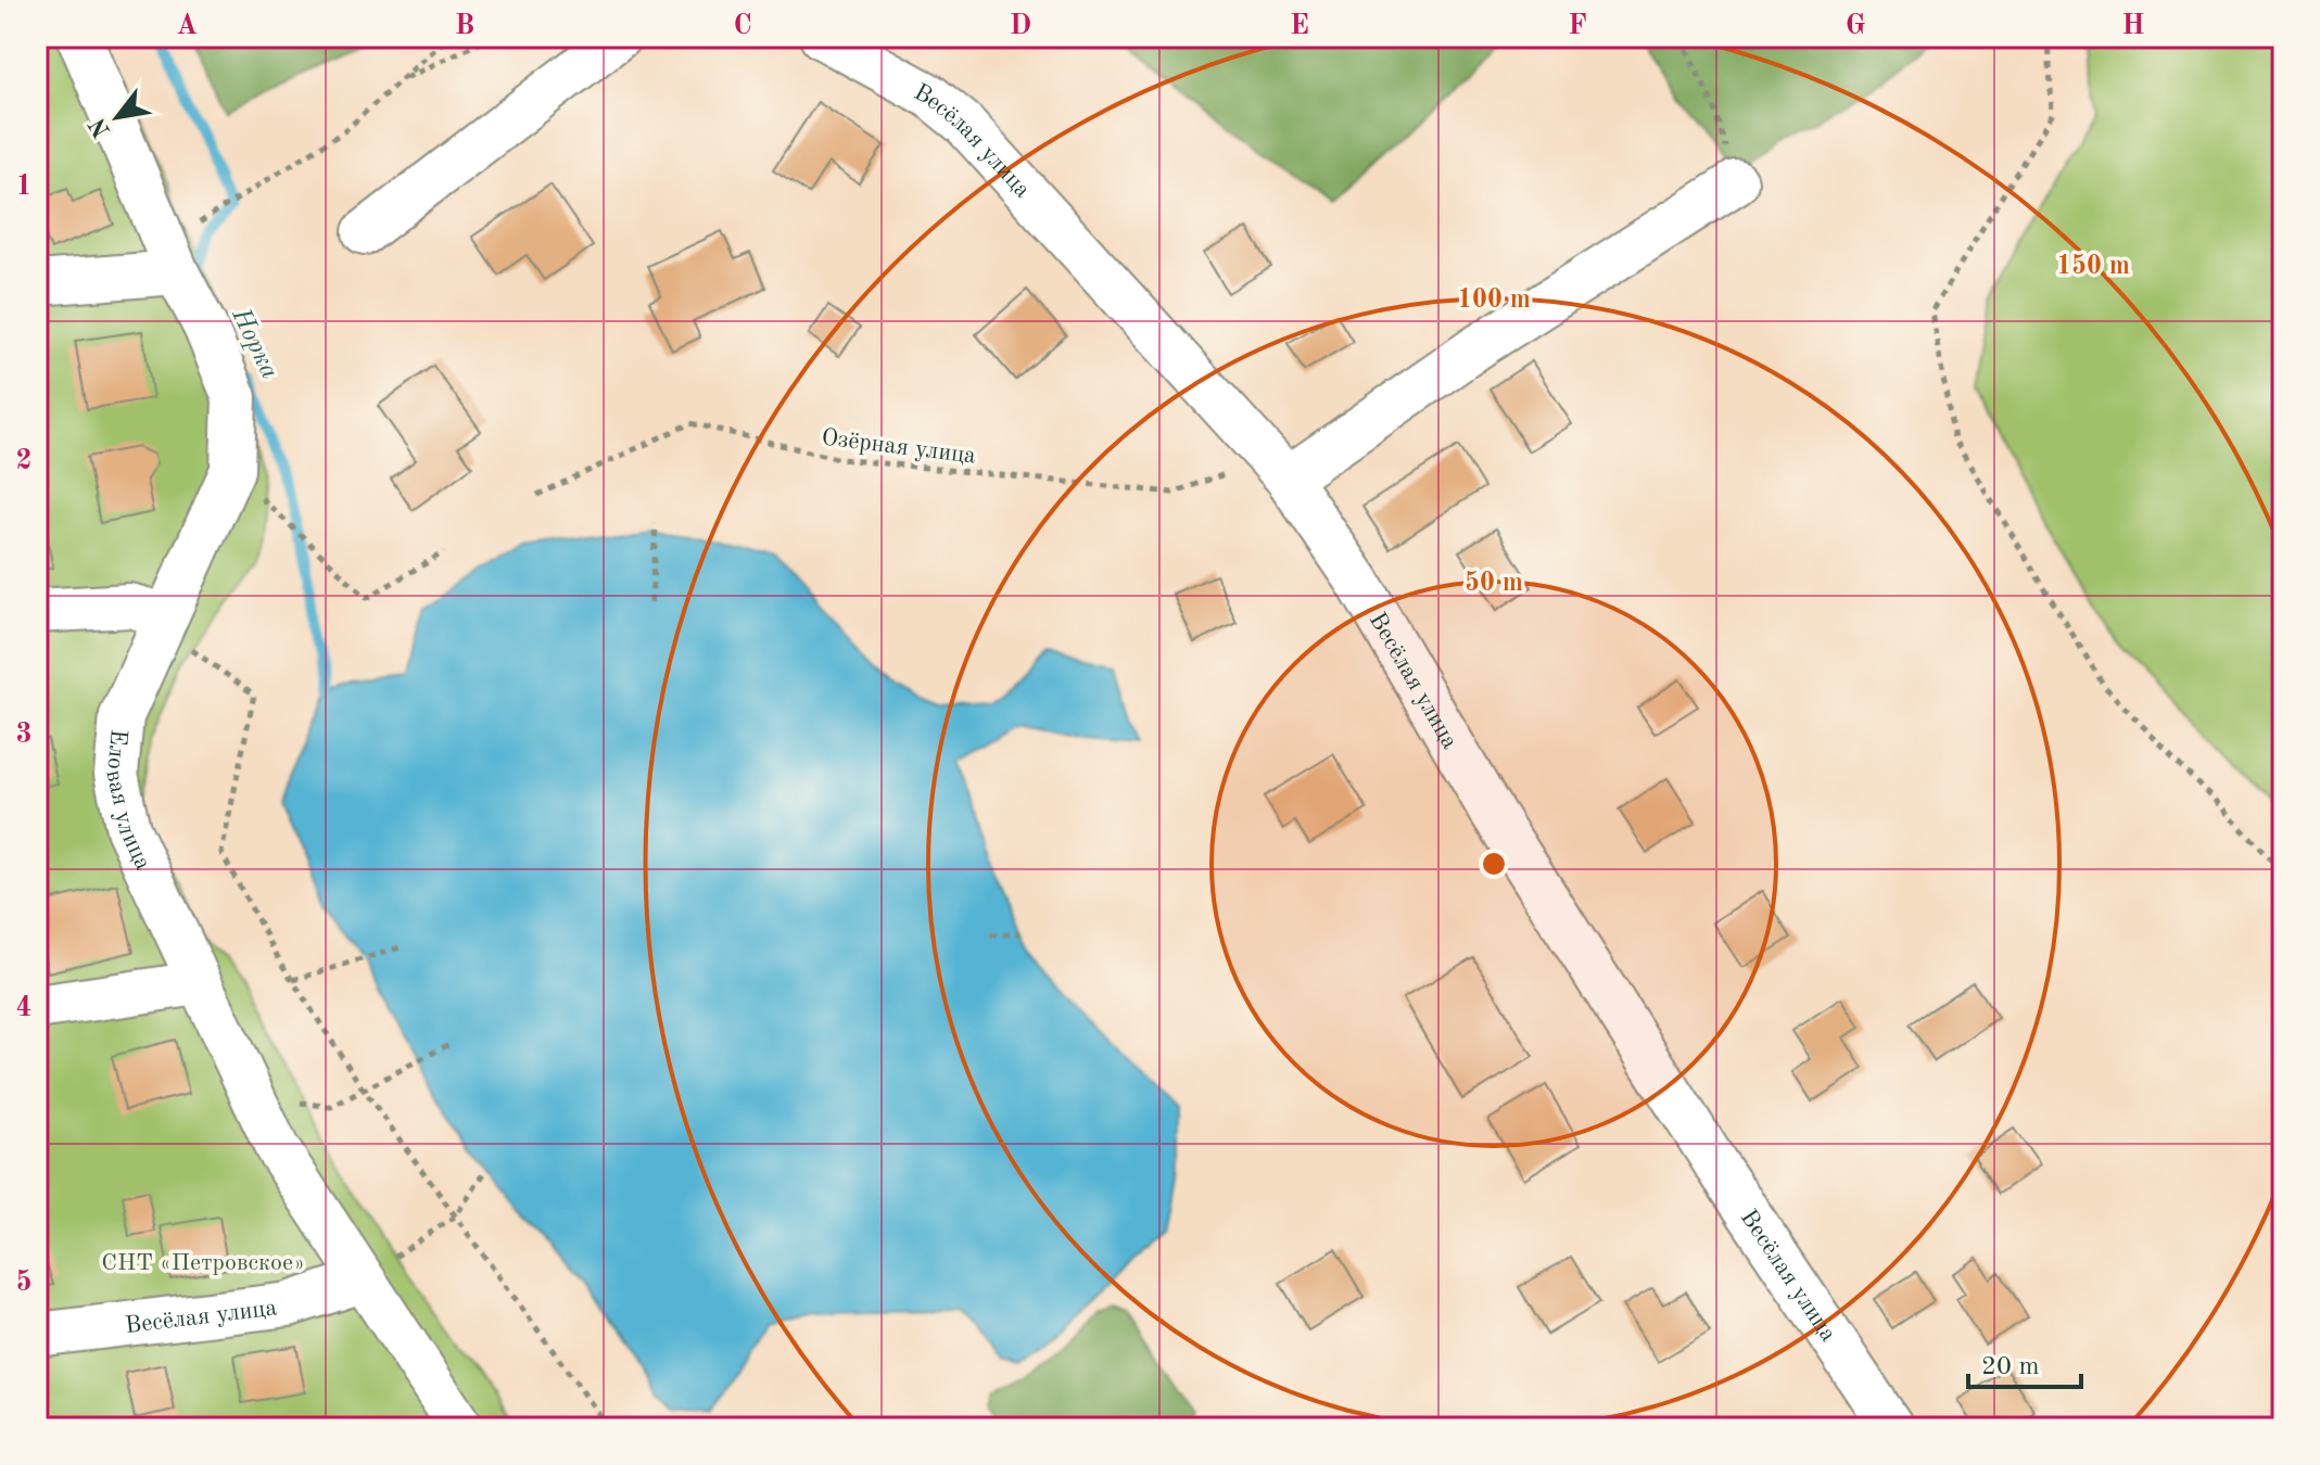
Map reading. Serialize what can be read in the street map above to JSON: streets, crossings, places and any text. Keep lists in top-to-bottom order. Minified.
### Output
{"streets":{"street":["Весёлая улица","Еловая улица"],"path":["Озёрная улица"]},"crossings":[["Весёлая улица","Озёрная улица"],["Весёлая улица","Еловая улица"]],"water":["Норка"],"parks":["СНТ «Петровское»"],"scale_bar":"20 m","north":"bottom left","grid":{"columns":["A","B","C","D","E","F","G","H"],"rows":["1","2","3","4","5"]},"rings":["150 m","100 m","50 m"]}
